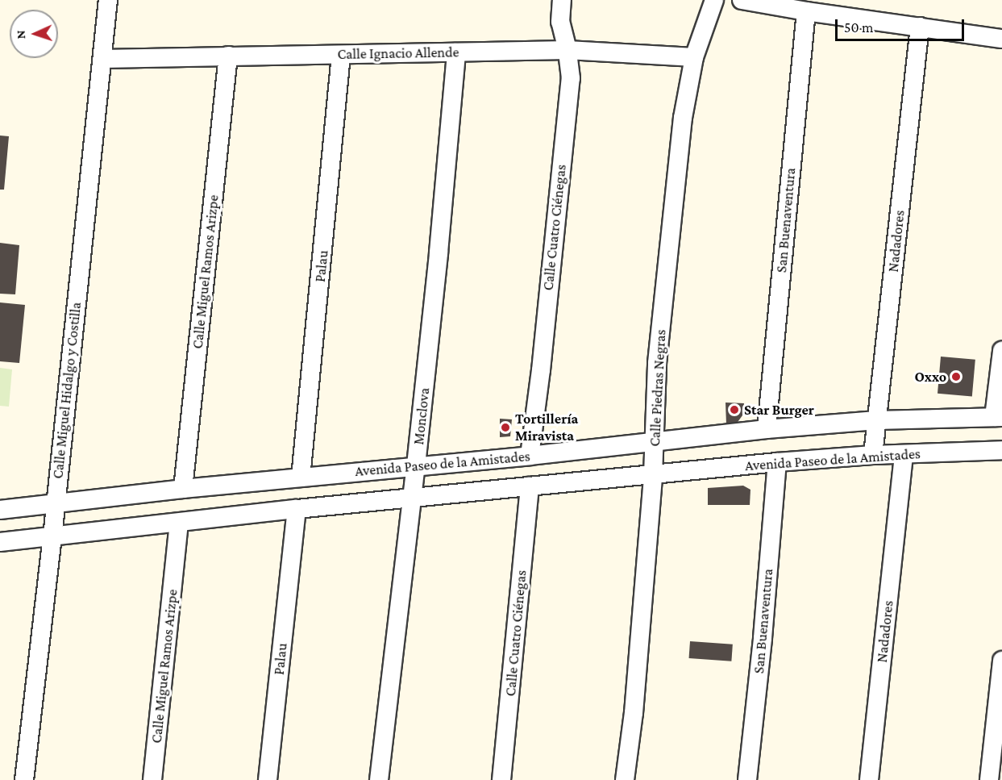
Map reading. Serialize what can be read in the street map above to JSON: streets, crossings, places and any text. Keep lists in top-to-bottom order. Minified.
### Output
{"streets":{"street":["Calle Ignacio Allende","San Buenaventura","Calle Cuatro Ciénegas","Nadadores","Palau","Calle Miguel Ramos Arizpe","Calle Piedras Negras","Calle Miguel Hidalgo y Costilla","Monclova","Avenida Paseo de la Amistades"]},"crossings":[["Calle Ignacio Allende","Calle Cuatro Ciénegas"],["Calle Ignacio Allende","Palau"],["Calle Ignacio Allende","Calle Miguel Ramos Arizpe"],["Calle Ignacio Allende","Calle Piedras Negras"],["Calle Ignacio Allende","Calle Miguel Hidalgo y Costilla"],["Calle Ignacio Allende","Monclova"],["San Buenaventura","Avenida Paseo de la Amistades"],["Calle Cuatro Ciénegas","Avenida Paseo de la Amistades"],["Nadadores","Avenida Paseo de la Amistades"],["Palau","Avenida Paseo de la Amistades"],["Calle Miguel Ramos Arizpe","Avenida Paseo de la Amistades"],["Calle Piedras Negras","Avenida Paseo de la Amistades"],["Calle Miguel Hidalgo y Costilla","Avenida Paseo de la Amistades"],["Monclova","Avenida Paseo de la Amistades"]],"places":["Oxxo","Star Burger","Tortillería Miravista"],"scale_bar":"50 m","north":"left"}
